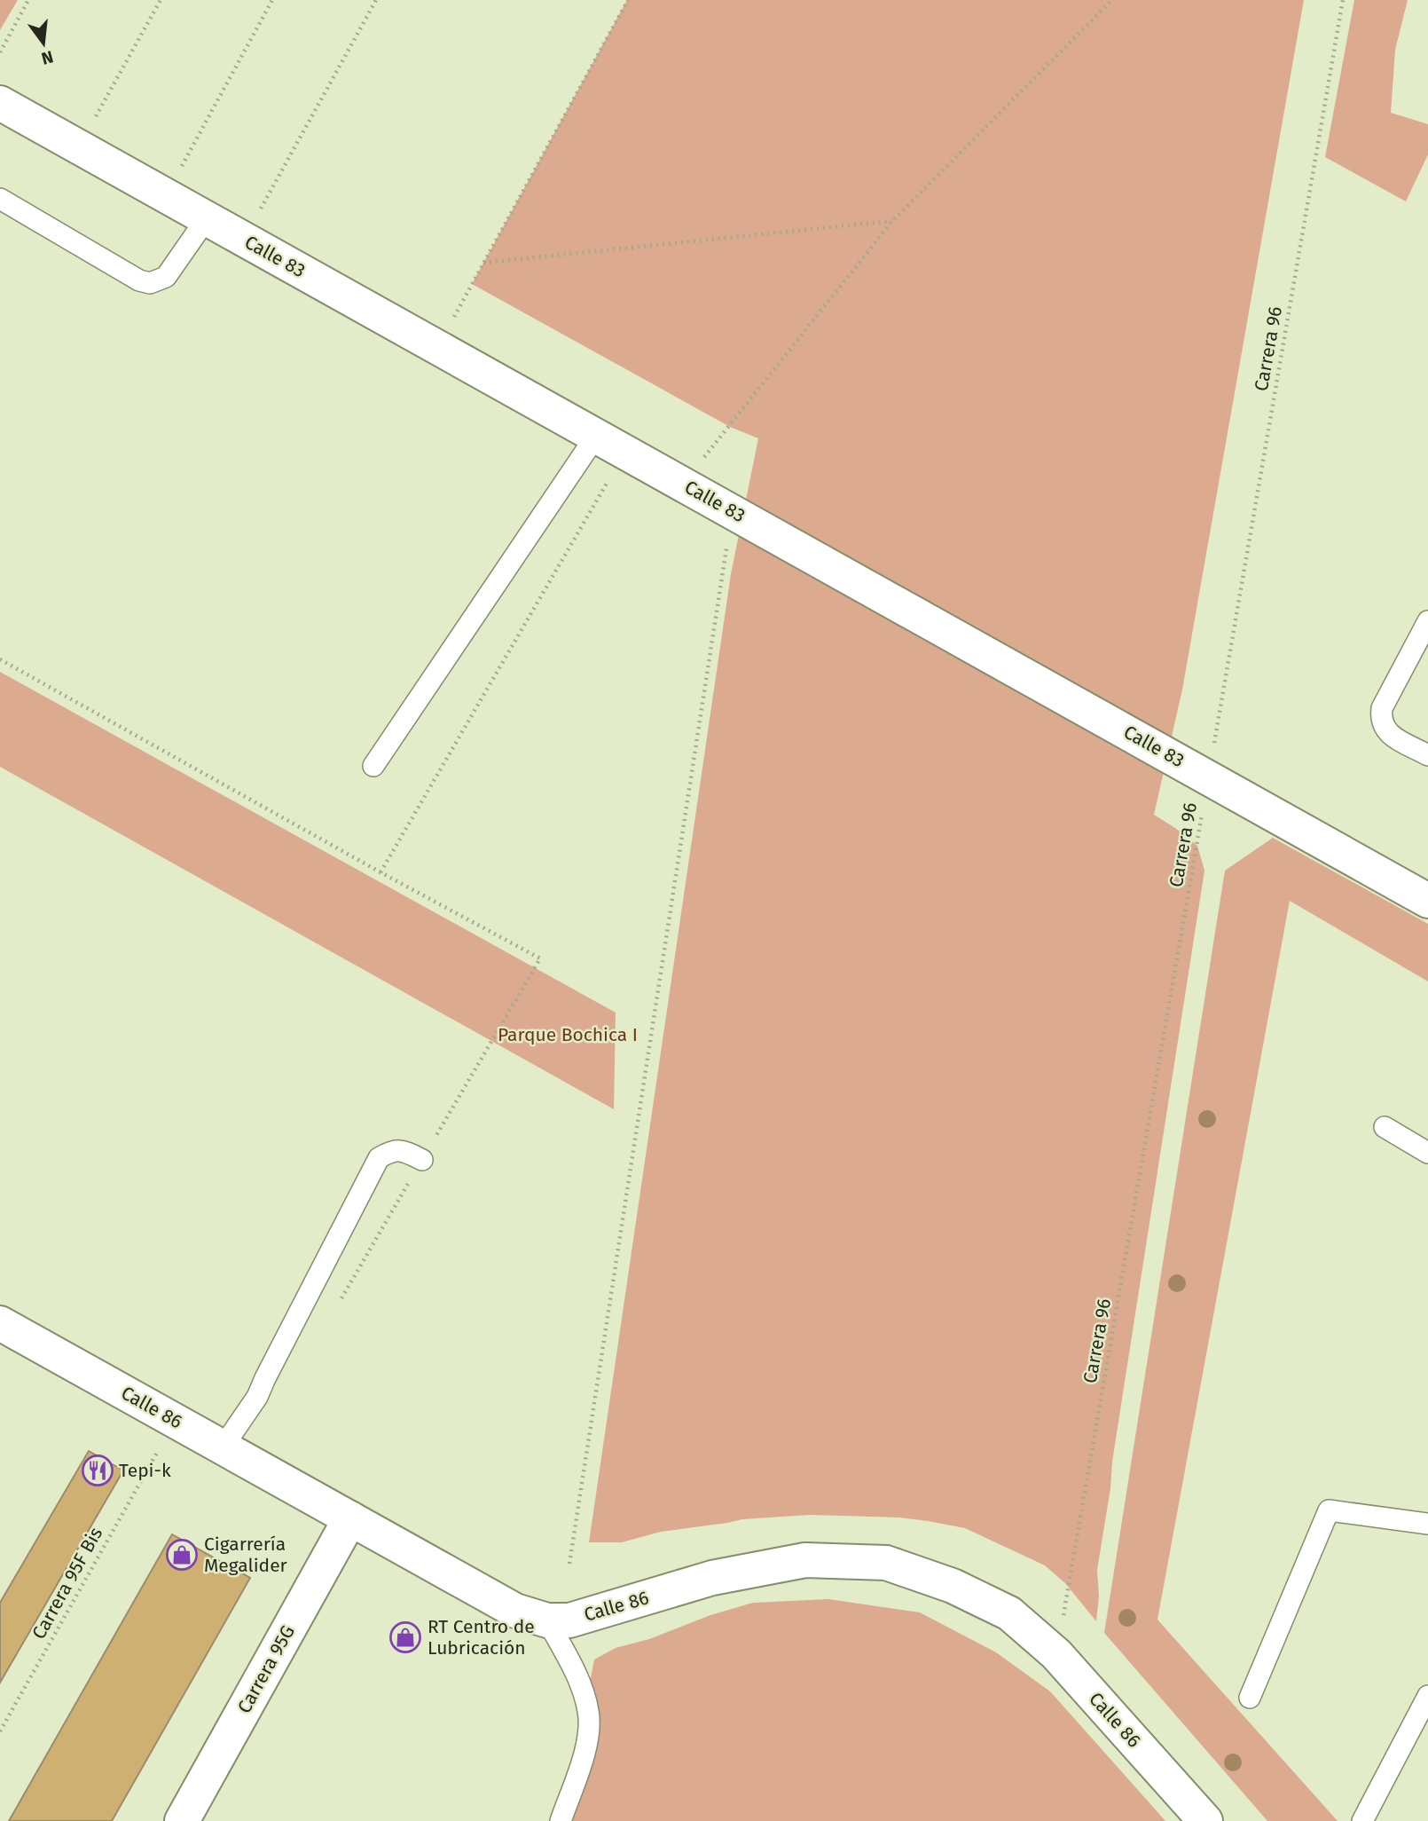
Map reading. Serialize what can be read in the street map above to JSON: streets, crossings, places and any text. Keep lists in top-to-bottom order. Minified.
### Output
{"streets":{"street":["Calle 83","Calle 86","Carrera 95G"],"path":["Carrera 96","Carrera 95F Bis"]},"crossings":[["Calle 83","Carrera 96"],["Calle 86","Carrera 95G"]],"parks":["Parque Bochica I"],"places":{"restaurant":["Tepi-k"],"shop":["Cigarrería Megalider","RT Centro de Lubricación"]},"north":"bottom"}
